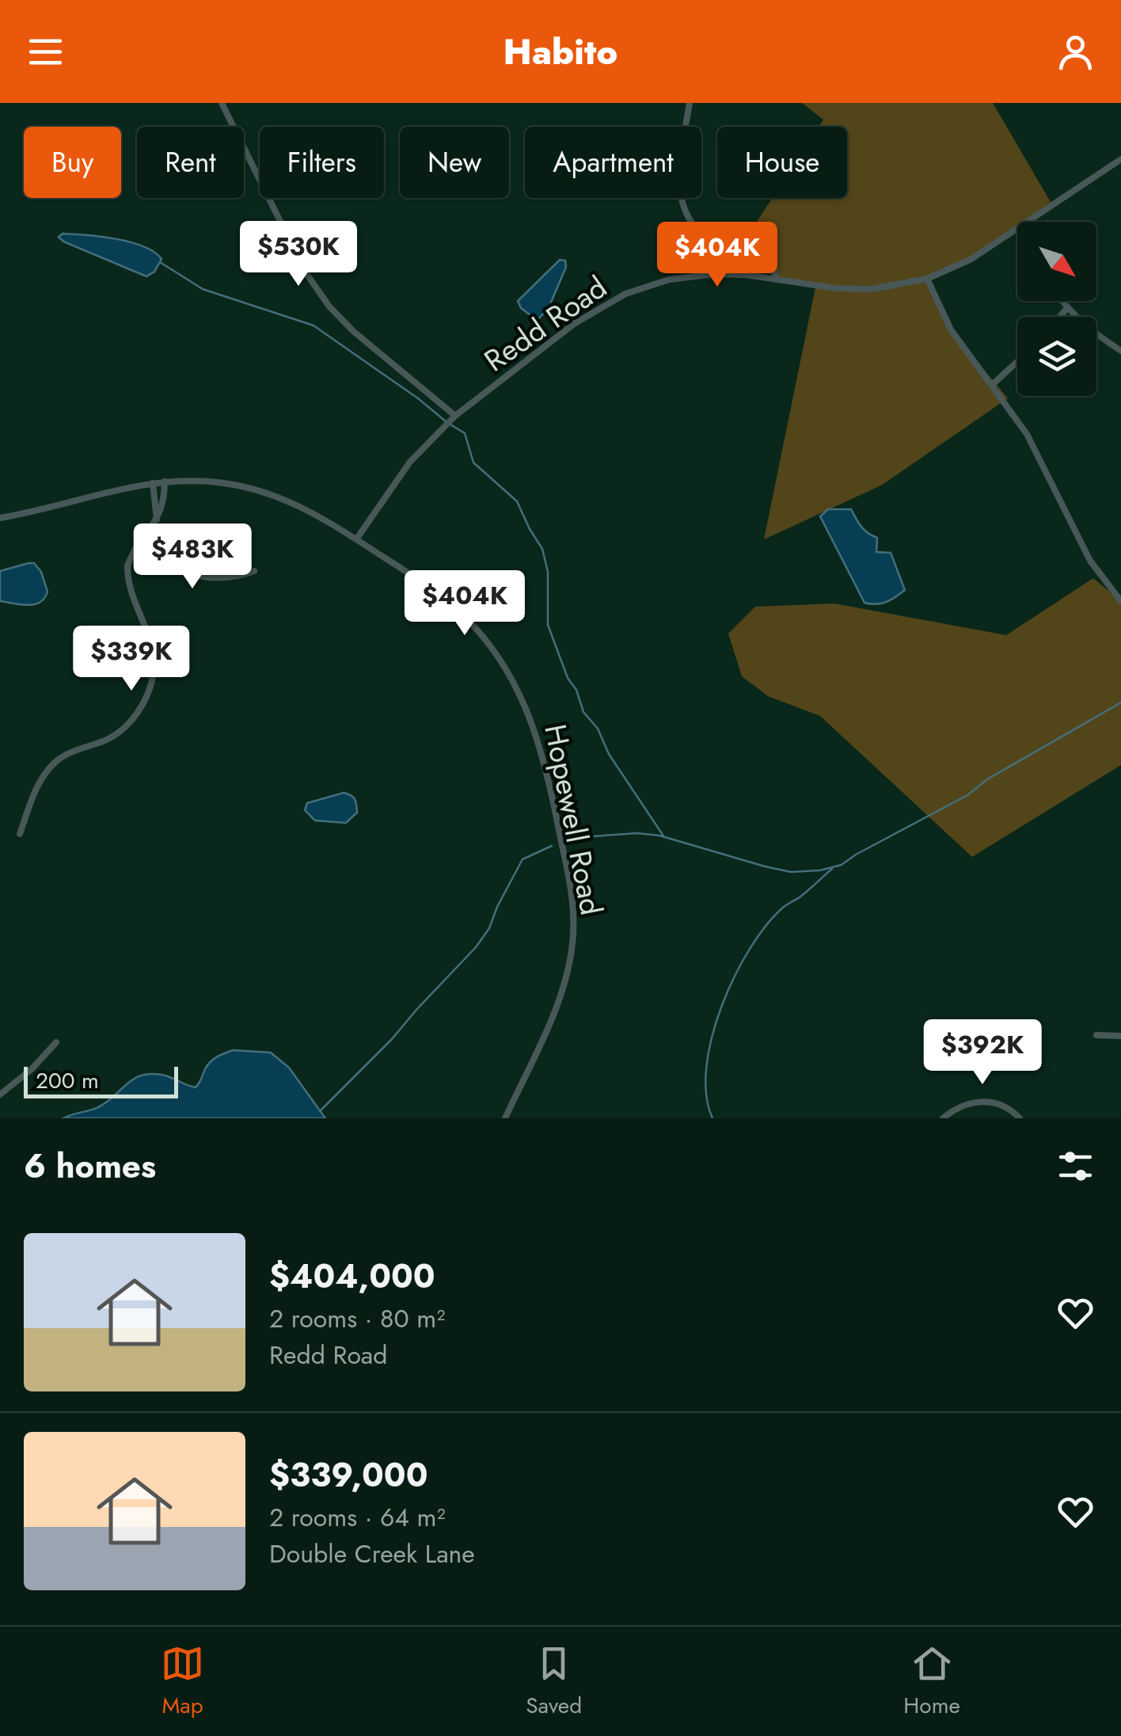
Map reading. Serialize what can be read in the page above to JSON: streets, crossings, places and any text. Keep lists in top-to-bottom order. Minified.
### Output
{"streets":{"street":["Redd Road","Hopewell Road"]},"crossings":[["Redd Road","Hopewell Road"]],"scale_bar":"200 m","north":"bottom right","page":{"header":"Habito","chip":["Buy","Rent","Filters","New","Apartment","House"],"price":["$530K","$404K","$483K","$404K","$339K","$392K"],"scale":"200 m","heading":"6 homes","list":[{"name":"$404,000","note":"2 rooms · 80 m² · Redd Road"},{"name":"$339,000","note":"2 rooms · 64 m² · Double Creek Lane"}],"tabs":["Map","Saved","Home"]}}
